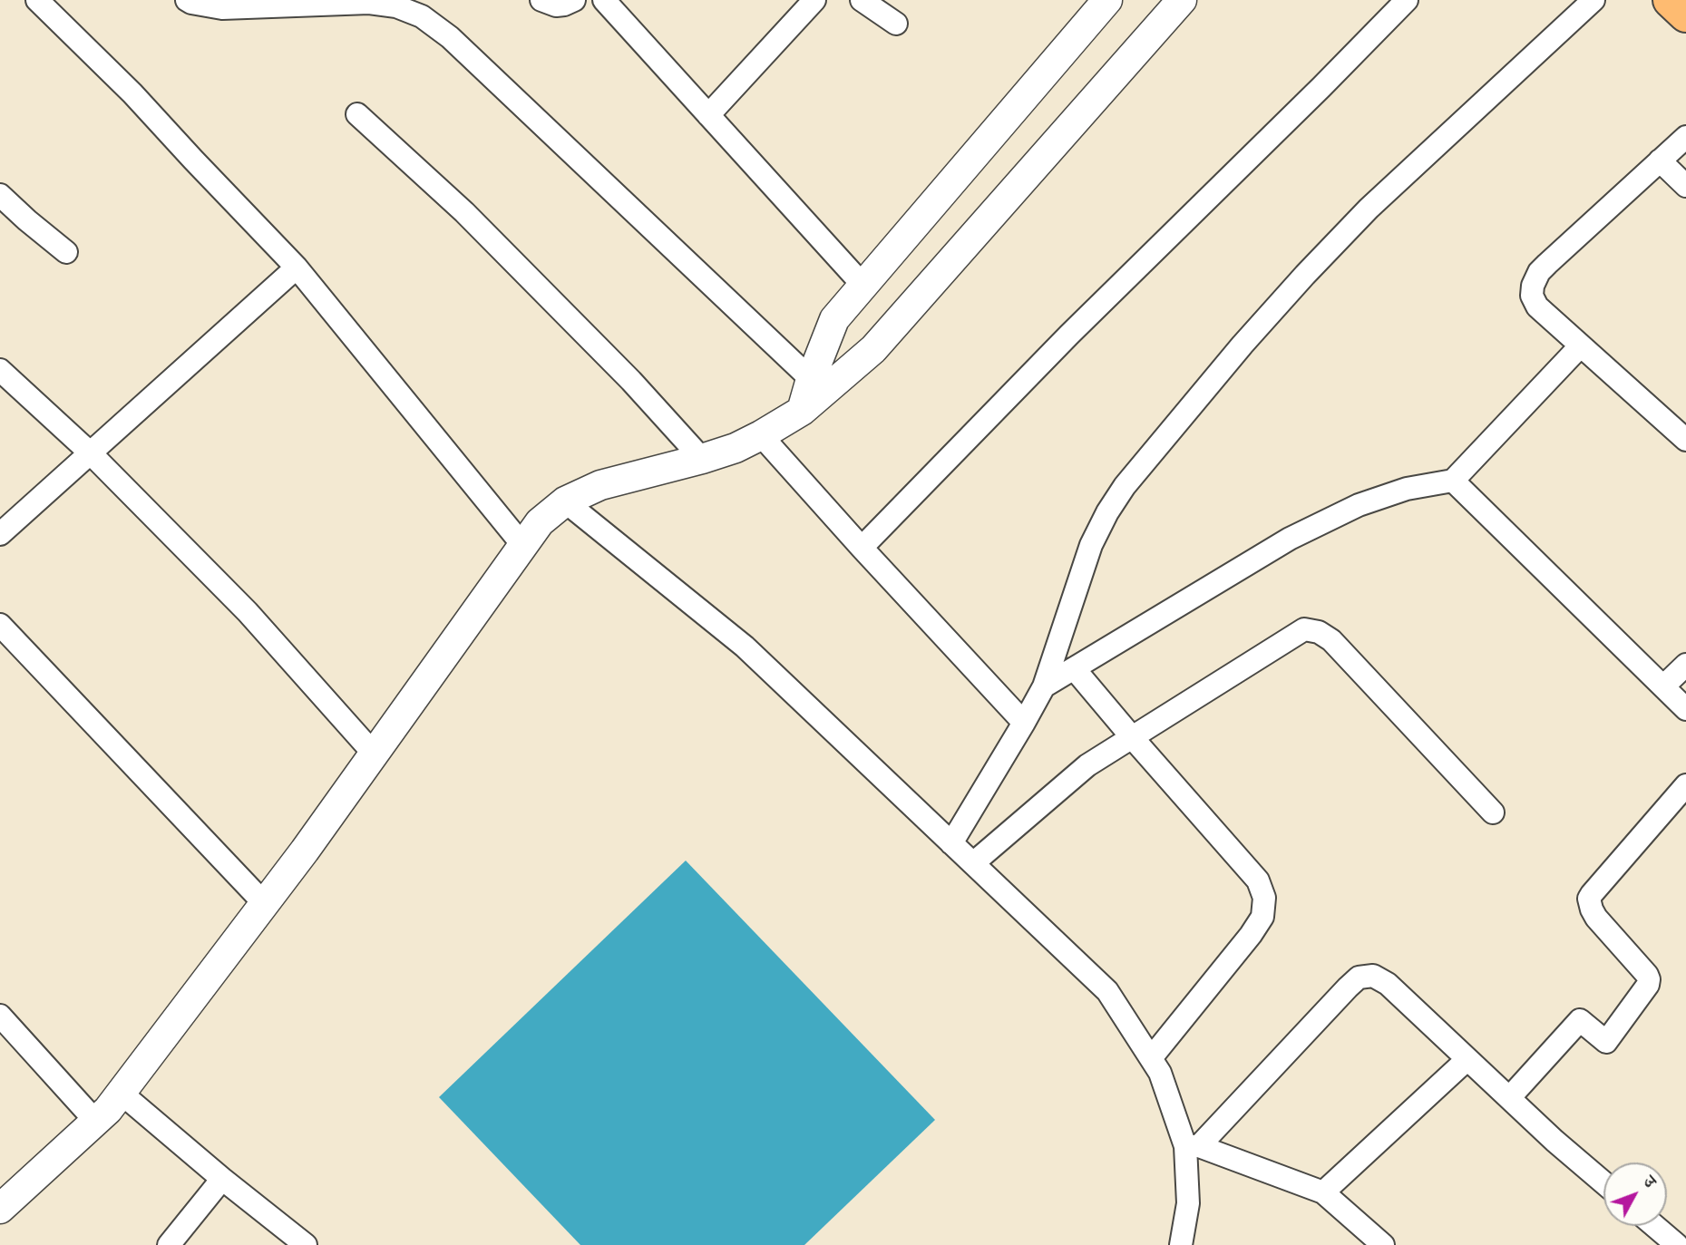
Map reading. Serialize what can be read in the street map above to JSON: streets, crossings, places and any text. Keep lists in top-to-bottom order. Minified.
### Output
{"north":"top right"}
